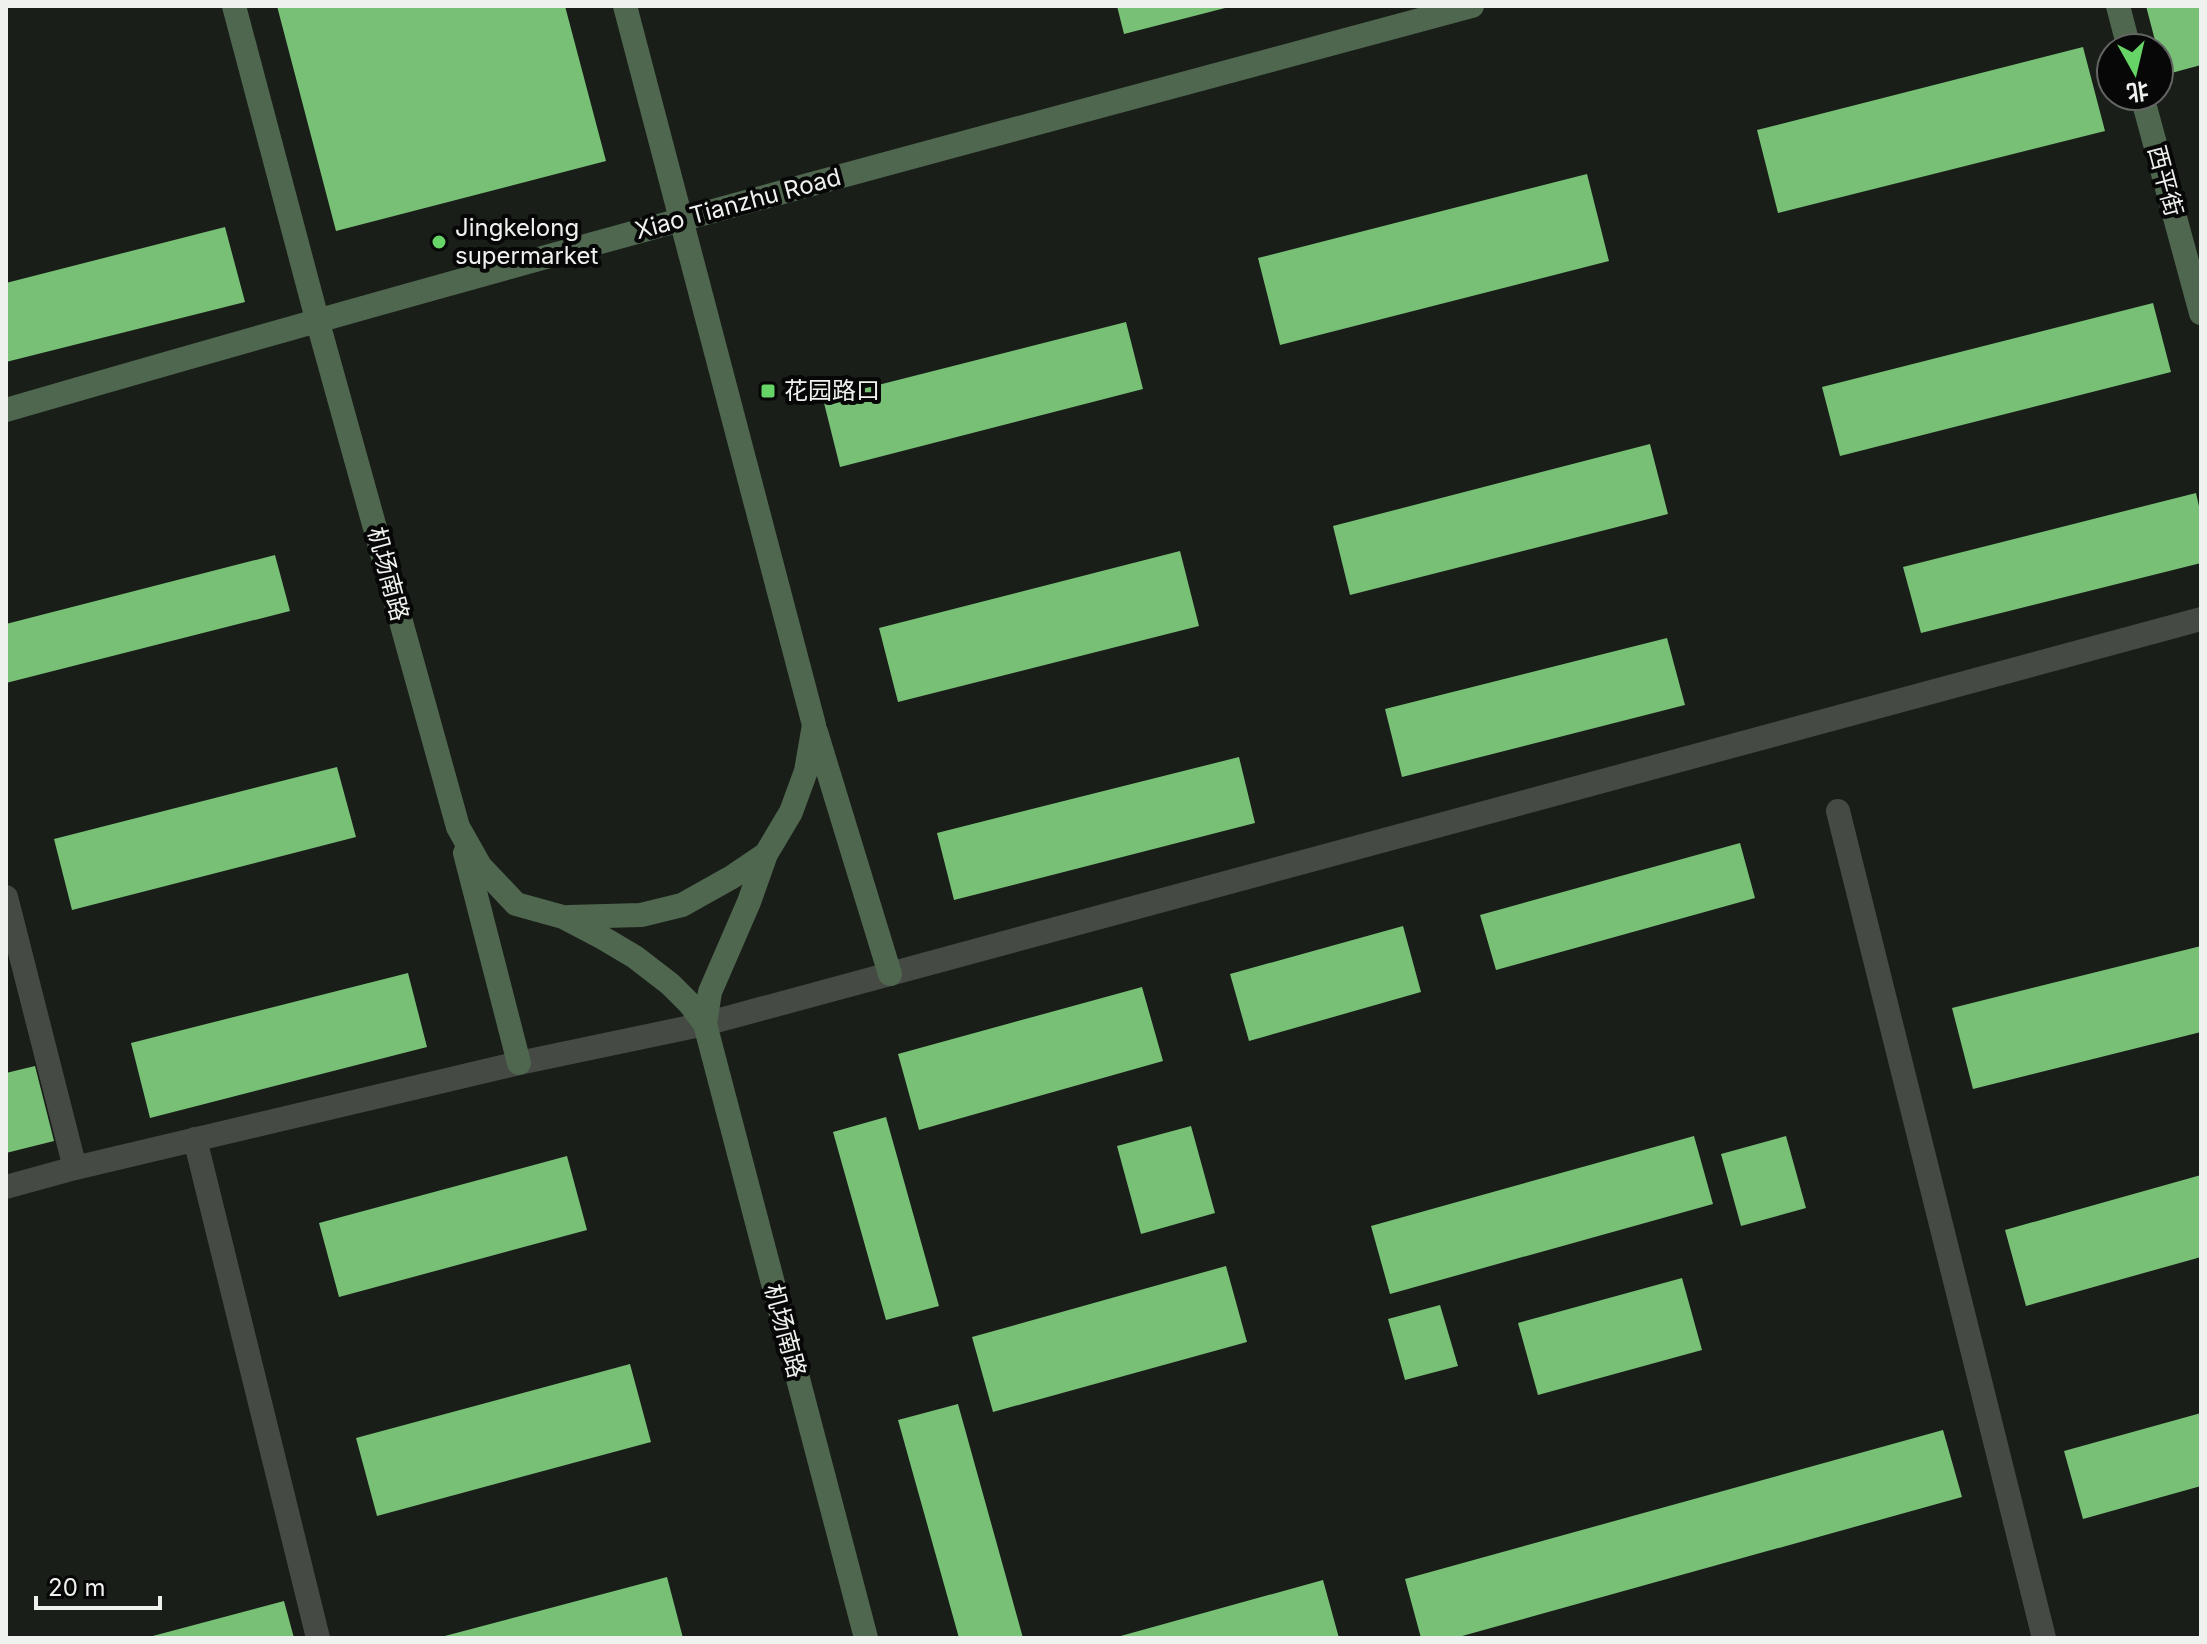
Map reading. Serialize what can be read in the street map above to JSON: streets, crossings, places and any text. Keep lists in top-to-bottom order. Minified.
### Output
{"streets":{"street":["西平街","Xiao Tianzhu Road","机场南路"]},"crossings":[["Xiao Tianzhu Road","机场南路"]],"places":{"other":["Jingkelong supermarket"],"transit":["花园路口"]},"scale_bar":"20 m","north":"bottom"}
